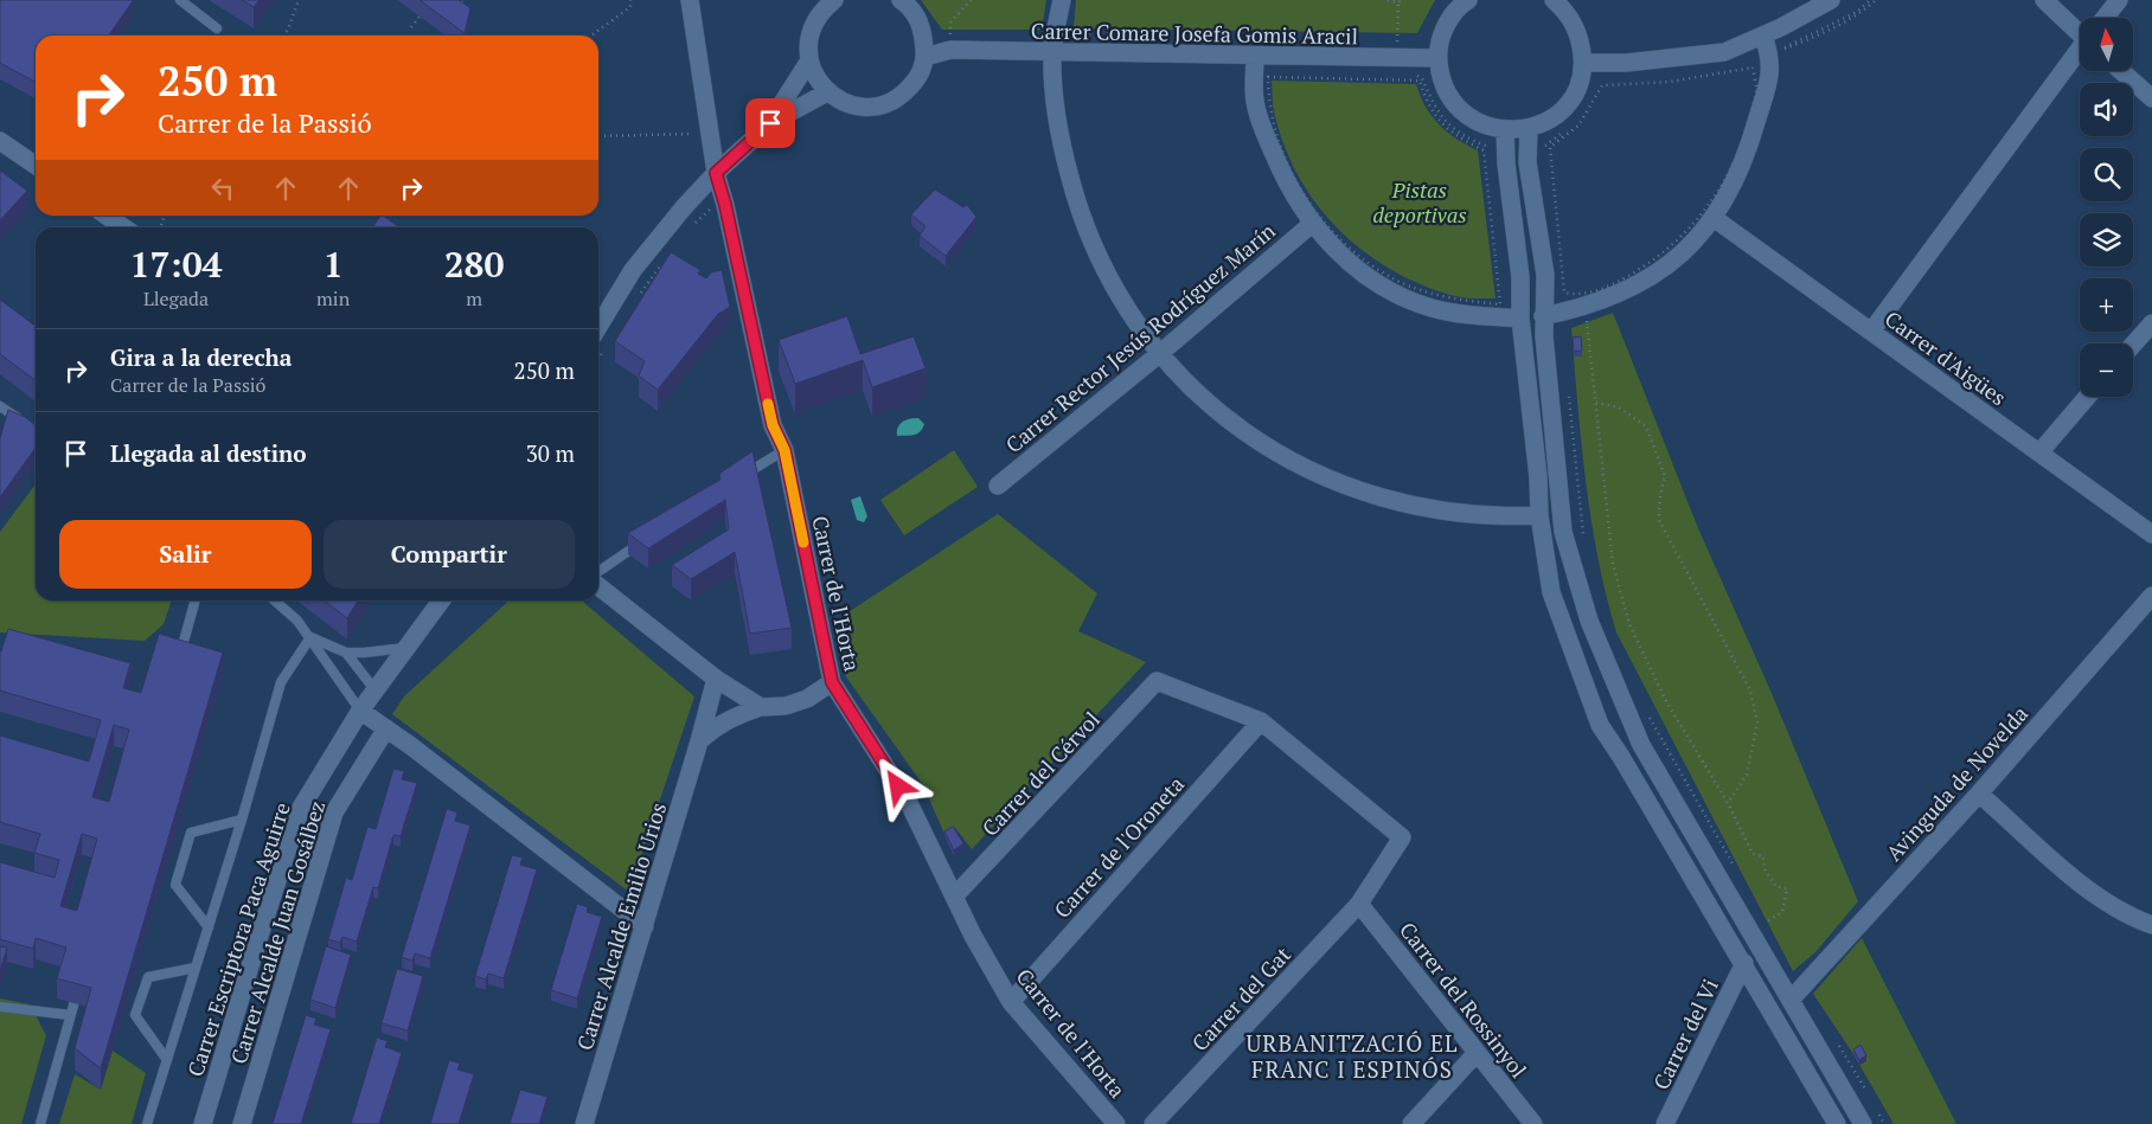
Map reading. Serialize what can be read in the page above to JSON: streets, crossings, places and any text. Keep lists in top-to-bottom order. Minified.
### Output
{"streets":{"street":["Carrer Comare Josefa Gomis Aracil","Carrer Rector Jesús Rodríguez Marín","Carrer d'Aigües","Carrer de l'Horta","Carrer del Cérvol","Avinguda de Novelda","Carrer de l'Oroneta","Carrer Alcalde Emilio Urios","Carrer Alcalde Juan Gosálbez","Carrer Escriptora Paca Aguirre","Carrer del Gat","Carrer del Rossinyol","Carrer del Vi"]},"crossings":[["Carrer de l'Horta","Carrer del Cérvol"],["Carrer de l'Horta","Carrer de l'Oroneta"],["Carrer del Cérvol","Carrer de l'Oroneta"],["Carrer del Cérvol","Carrer del Gat"],["Carrer de l'Oroneta","Carrer del Gat"],["Carrer del Gat","Carrer del Rossinyol"]],"districts":["URBANITZACIÓ EL FRANC I ESPINÓS"],"parks":["Pistas deportivas"],"north":"top","page":{"map_buttons":["+","−"],"turn":["250 m","Carrer de la Passió"],"eta":["17:04","Llegada","1","min","280","m"],"list":[{"name":"Gira a la derecha","note":"Carrer de la Passió","value":"250 m"},{"name":"Llegada al destino","value":"30 m"}],"buttons":["Salir","Compartir"]}}
